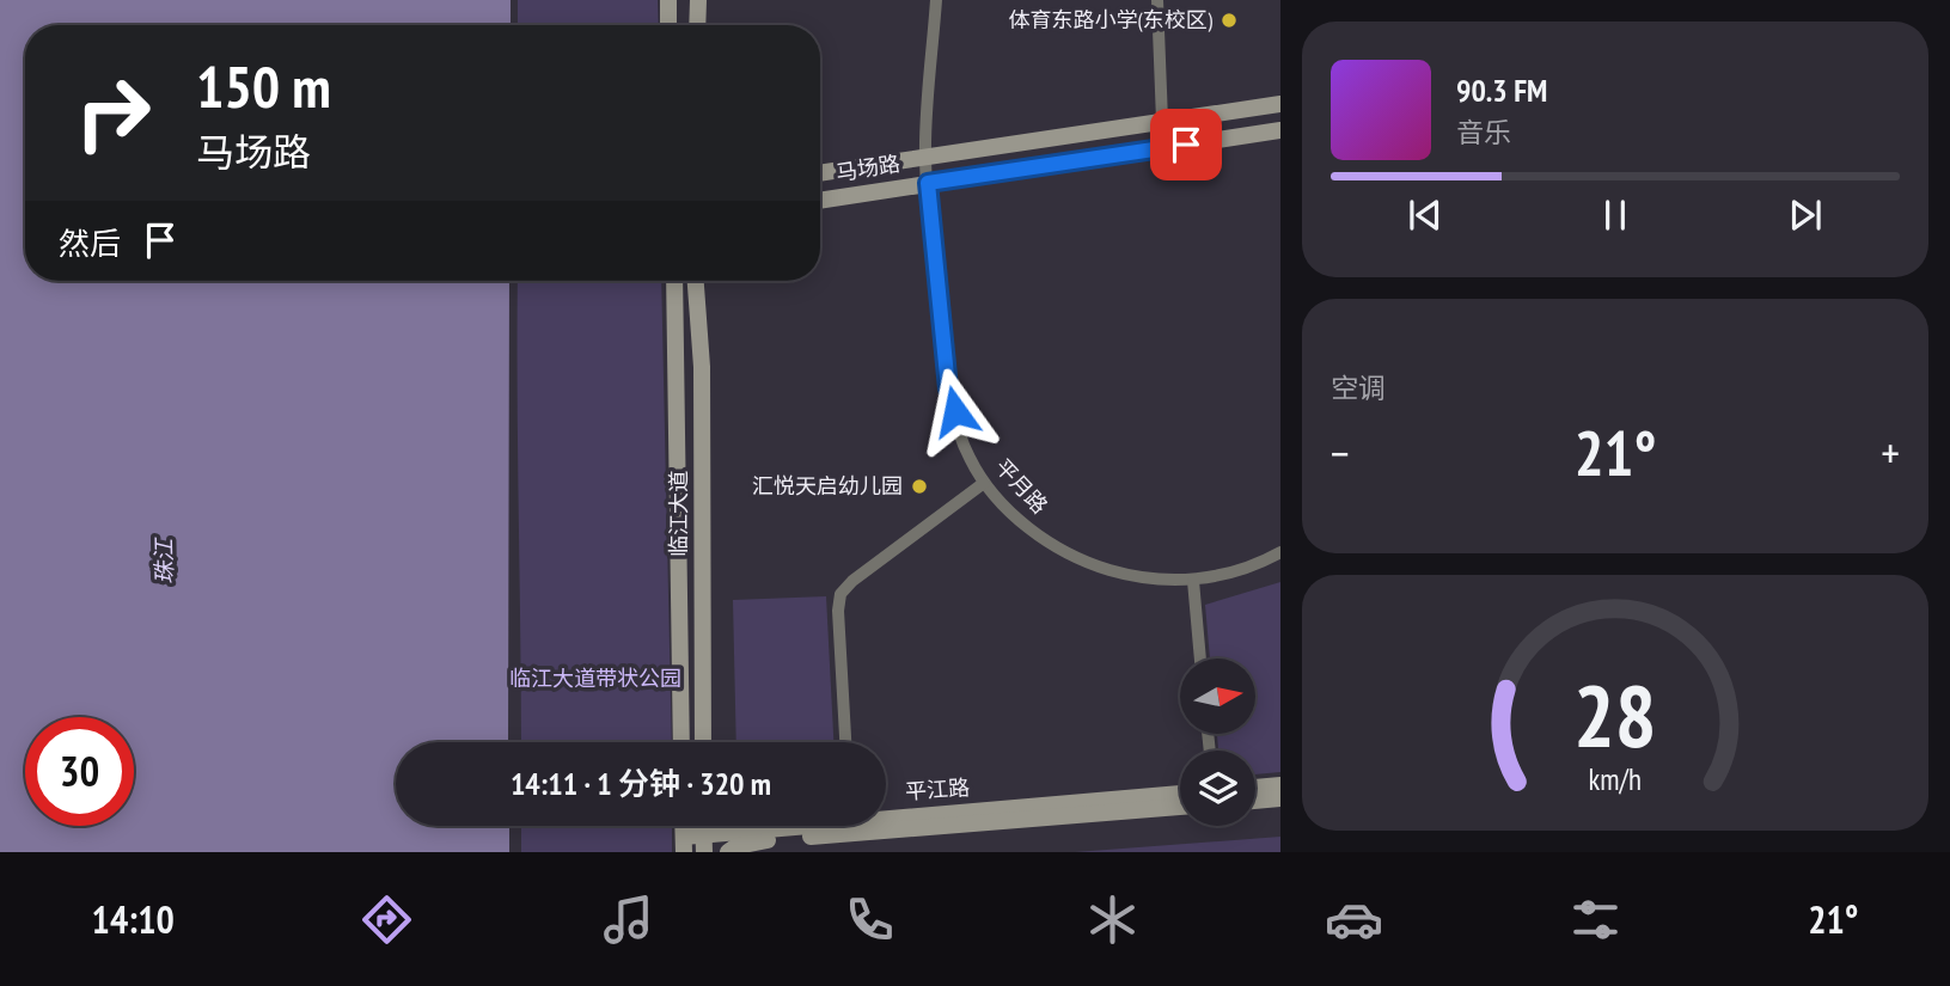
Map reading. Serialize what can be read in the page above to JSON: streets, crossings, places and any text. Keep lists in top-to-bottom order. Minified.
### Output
{"streets":{"main road":["马场路","临江大道","平江路"],"street":["平月路"]},"crossings":[["马场路","平月路"]],"water":["珠江"],"parks":["临江大道带状公园"],"places":["体育东路小学(东校区)","汇悦天启幼儿园"],"north":"right","page":{"turn":["150 m","马场路"],"song":["90.3 FM","音乐"],"then":"然后","tile":"空调","heat":["−","21°","+"],"limit":"30","trip":"14:11 · 1 分钟 · 320 m","tabs":["14:10","21°"],"gauge":["28","km/h"]}}
